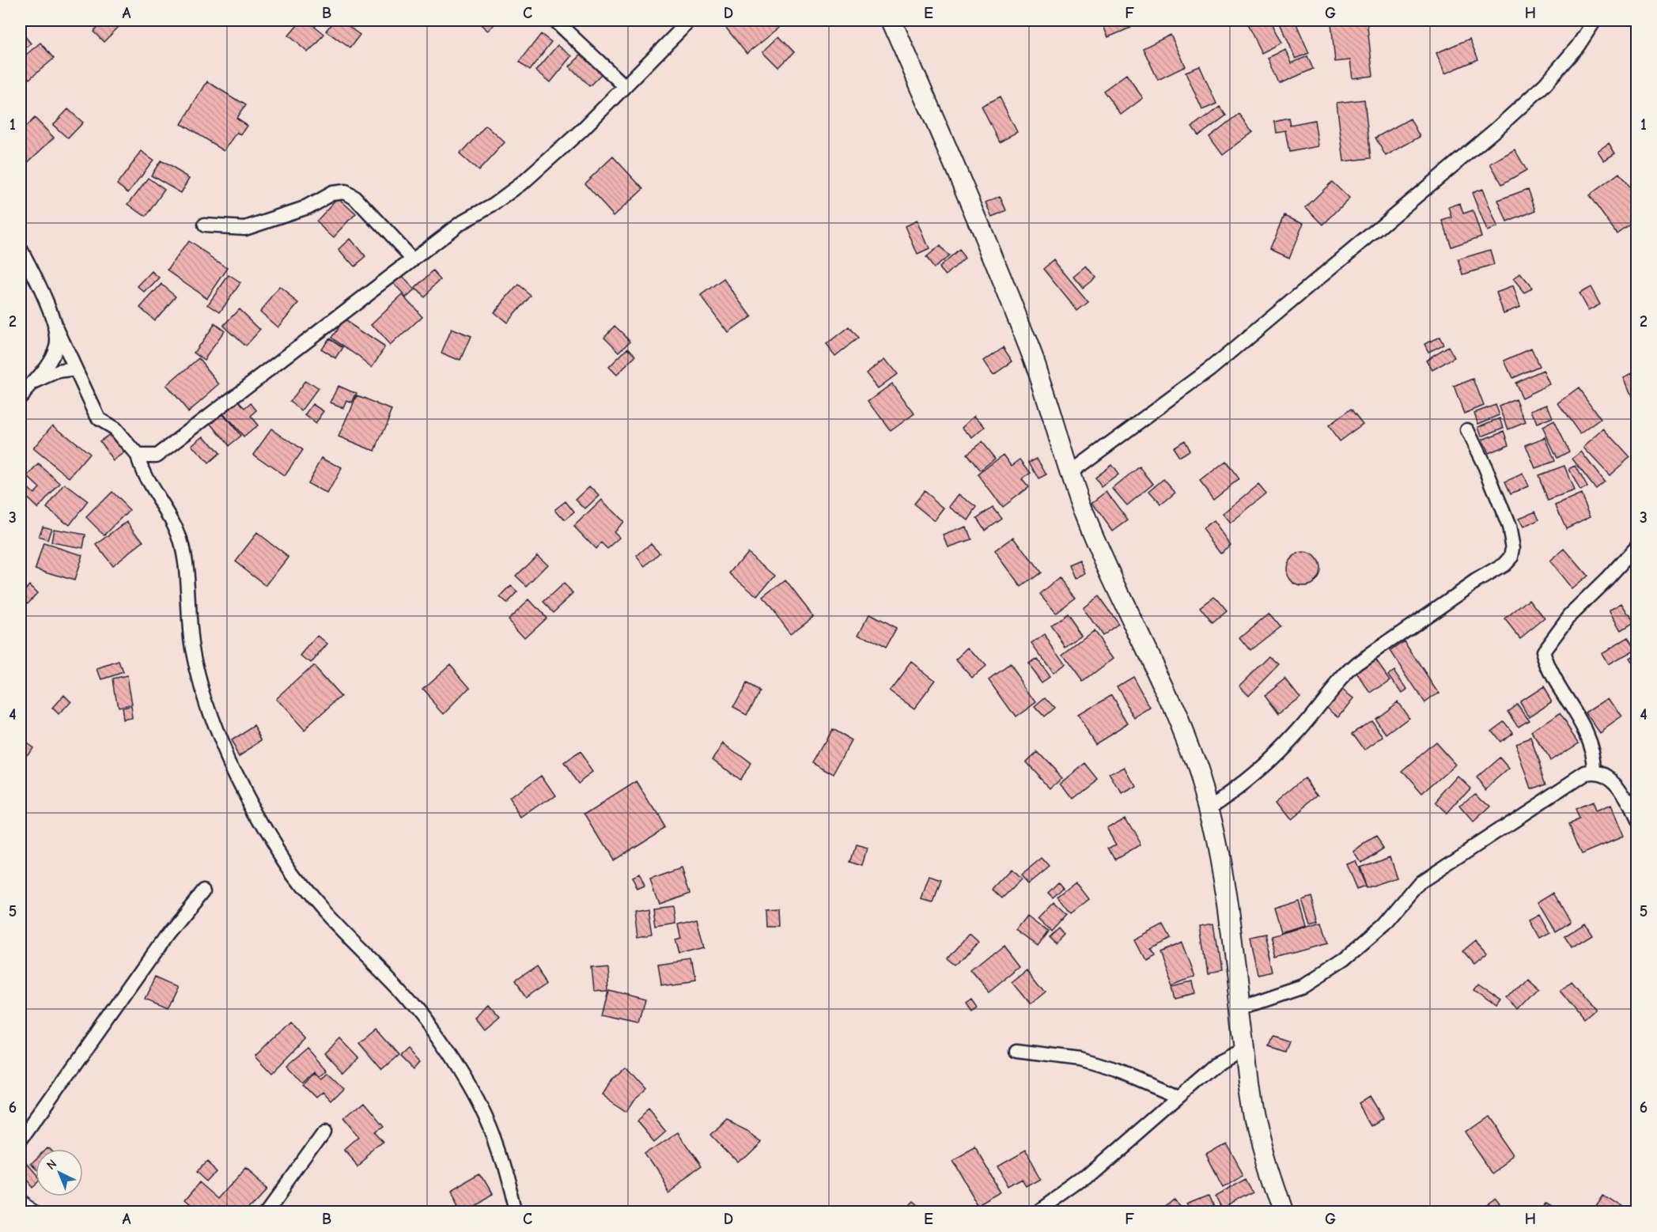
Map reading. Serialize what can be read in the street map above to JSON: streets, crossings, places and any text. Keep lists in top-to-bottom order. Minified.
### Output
{"north":"top left","grid":{"columns":["A","B","C","D","E","F","G","H"],"rows":["1","2","3","4","5","6"]}}
